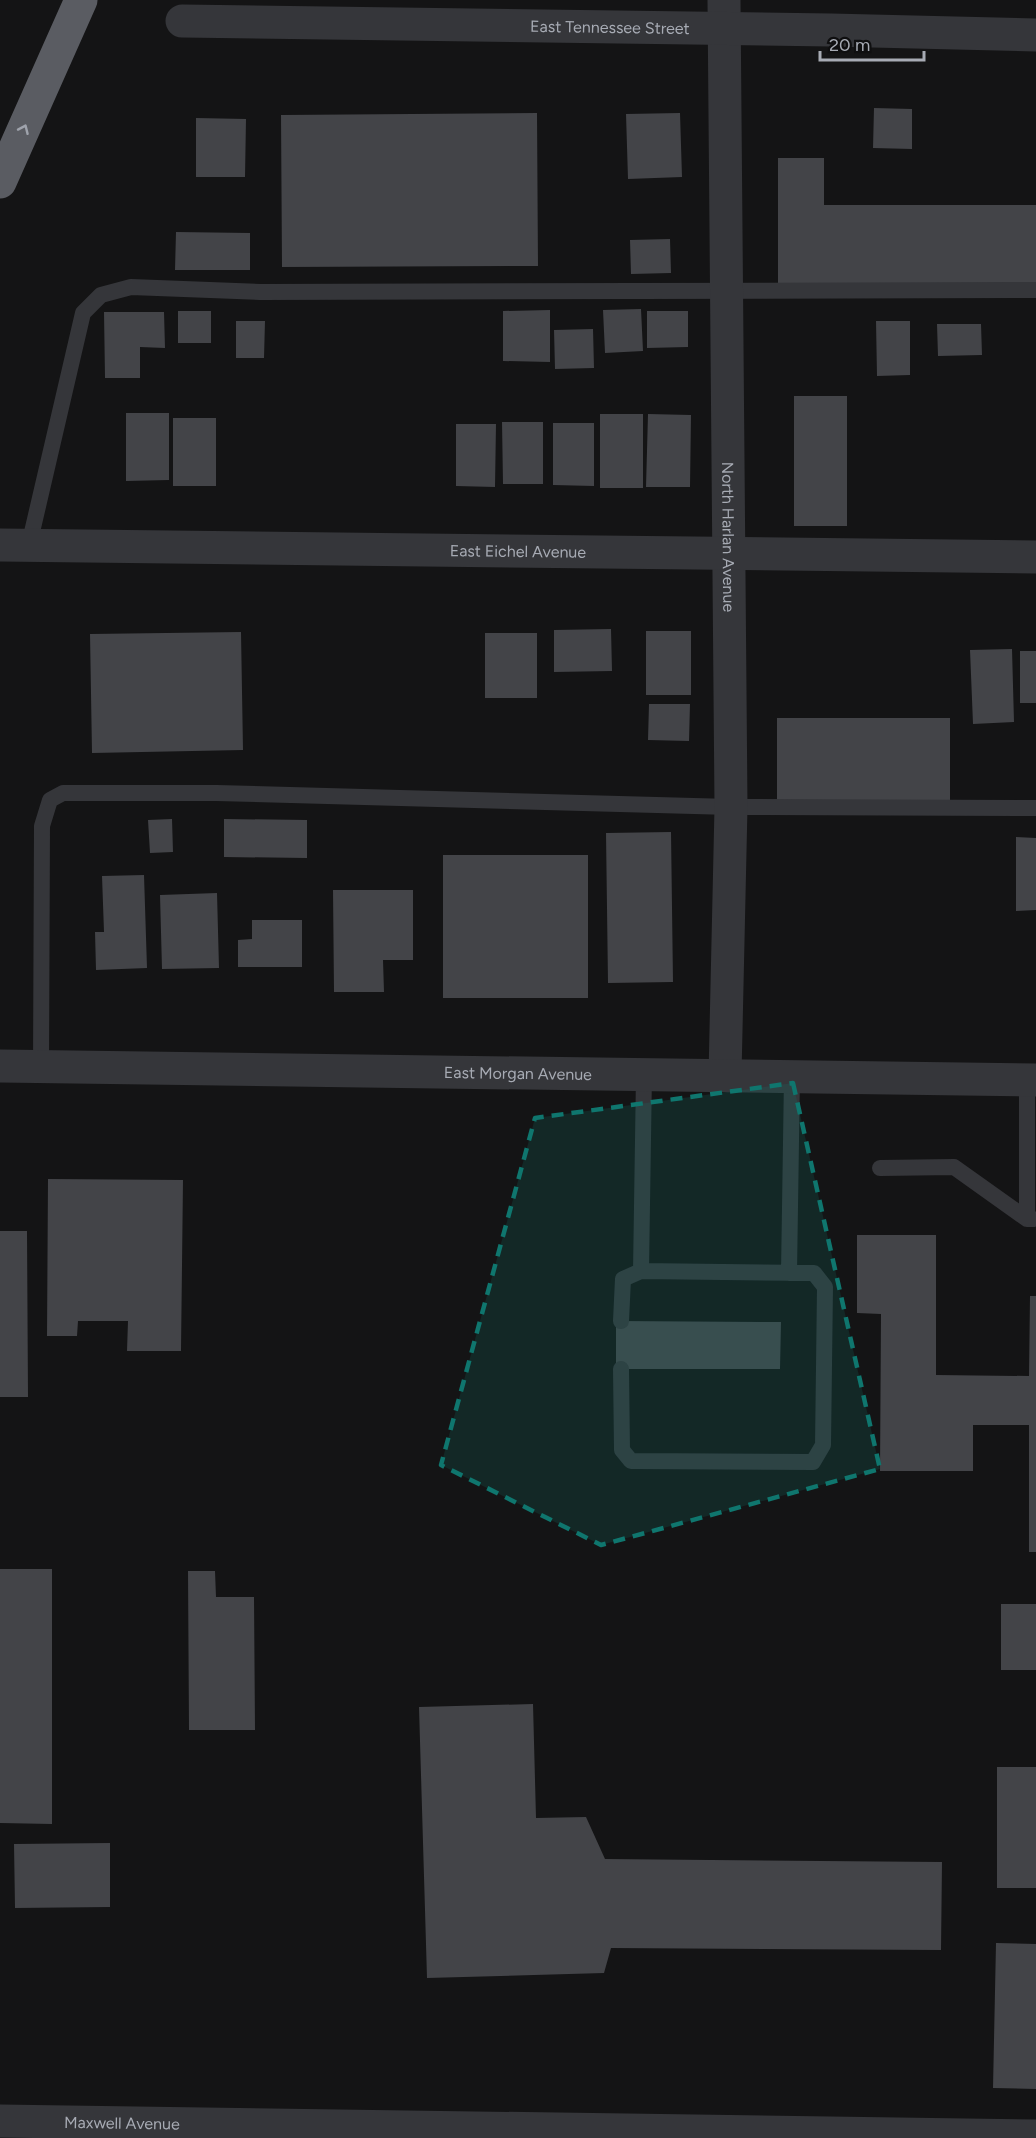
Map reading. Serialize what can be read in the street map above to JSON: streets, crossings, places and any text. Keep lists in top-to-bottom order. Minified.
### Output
{"streets":{"street":["East Tennessee Street","North Harlan Avenue","East Eichel Avenue","East Morgan Avenue","Maxwell Avenue"]},"crossings":[["East Tennessee Street","North Harlan Avenue"],["North Harlan Avenue","East Eichel Avenue"],["North Harlan Avenue","East Morgan Avenue"]],"scale_bar":"20 m"}
